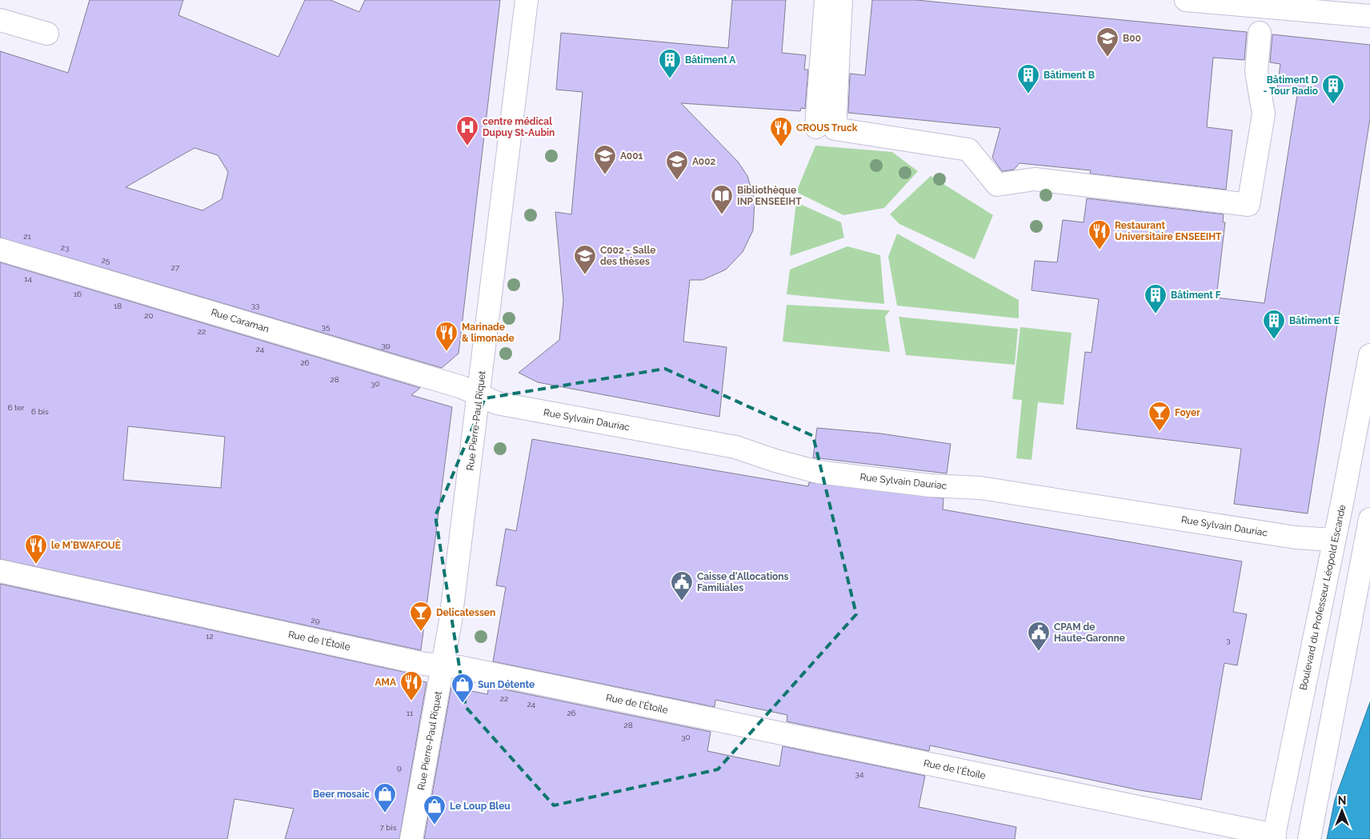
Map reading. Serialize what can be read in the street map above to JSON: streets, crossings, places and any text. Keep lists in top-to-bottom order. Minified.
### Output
{"streets":{"street":["Rue Caraman","Rue Sylvain Dauriac","Rue Pierre-Paul Riquet","Boulevard du Professeur Léopold Escande","Rue de l'Étoile"]},"crossings":[["Rue Caraman","Rue Sylvain Dauriac"],["Rue Caraman","Rue Pierre-Paul Riquet"],["Rue Sylvain Dauriac","Rue Pierre-Paul Riquet"],["Rue Sylvain Dauriac","Boulevard du Professeur Léopold Escande"],["Rue Pierre-Paul Riquet","Rue de l'Étoile"],["Boulevard du Professeur Léopold Escande","Rue de l'Étoile"]],"places":{"school or university":["B00","A001","A002","C002 - Salle des thèses"],"building":["Bâtiment A","Bâtiment B","Bâtiment D - Tour Radio","Bâtiment F","Bâtiment E"],"hospital":["centre médical Dupuy St-Aubin"],"restaurant":["CROUS Truck","Restaurant Universitaire ENSEEIHT","Marinade & limonade","le M'BWAFOUÈ","AMA"],"library":["Bibliothèque INP ENSEEIHT"],"bar":["Foyer","Delicatessen"],"public building":["Caisse d'Allocations Familiales","CPAM de Haute-Garonne"],"shop":["Sun Détente","Beer mosaic","Le Loup Bleu"]},"house_numbers":["21","23","25","27","14","16","33","18","20","35","22","39","24","26","28","30","6 ter","6 bis","29","12","3","22","24","11","26","28","30","9","34","7 bis"],"north":"top"}
